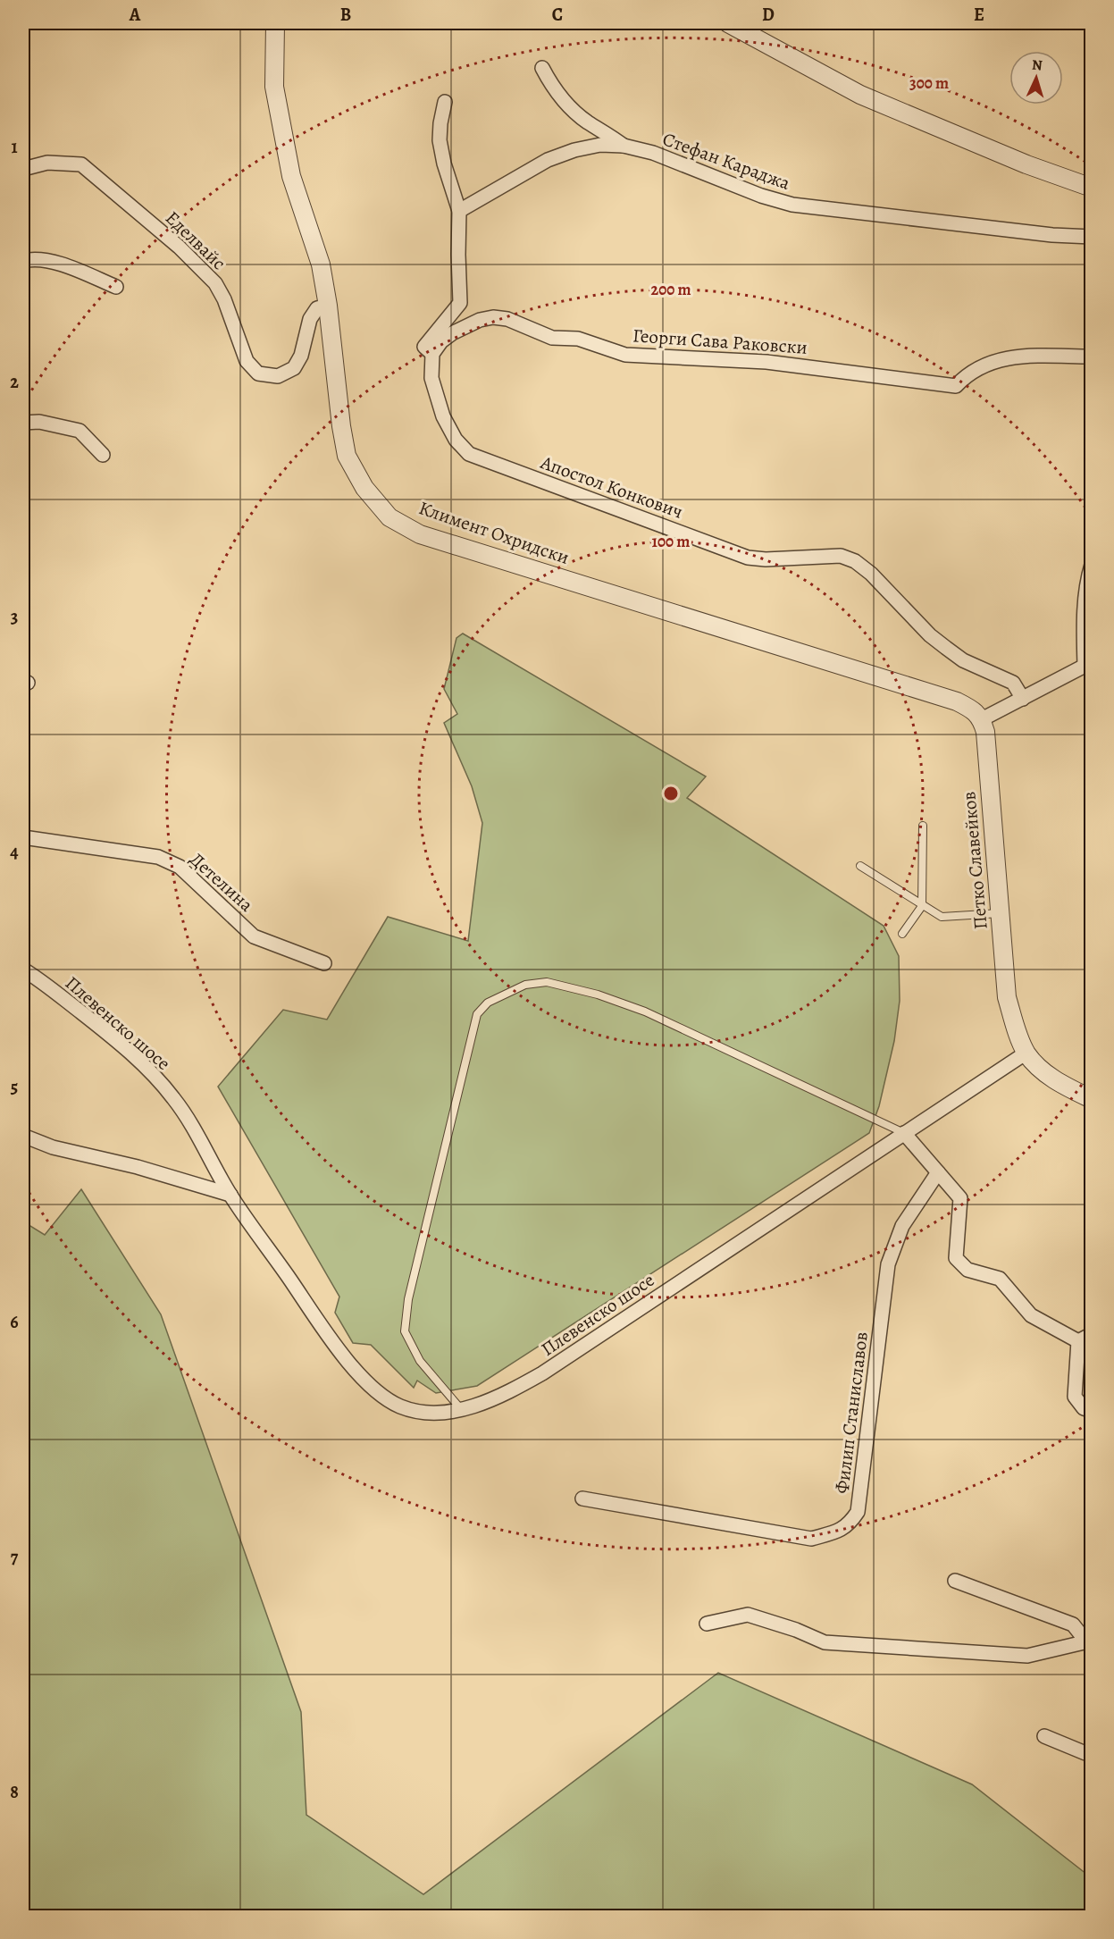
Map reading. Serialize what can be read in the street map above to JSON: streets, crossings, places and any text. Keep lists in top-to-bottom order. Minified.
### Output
{"streets":{"street":["Стефан Караджа","Еделвайс","Георги Сава Раковски","Апостол Конкович","Климент Охридски","Петко Славейков","Детелина","Плевенско шосе","Филип Станиславов"]},"crossings":[["Еделвайс","Климент Охридски"],["Георги Сава Раковски","Апостол Конкович"],["Климент Охридски","Петко Славейков"],["Петко Славейков","Плевенско шосе"]],"north":"top","grid":{"columns":["A","B","C","D","E"],"rows":["1","2","3","4","5","6","7","8"]},"rings":["300 m","200 m","100 m"]}
